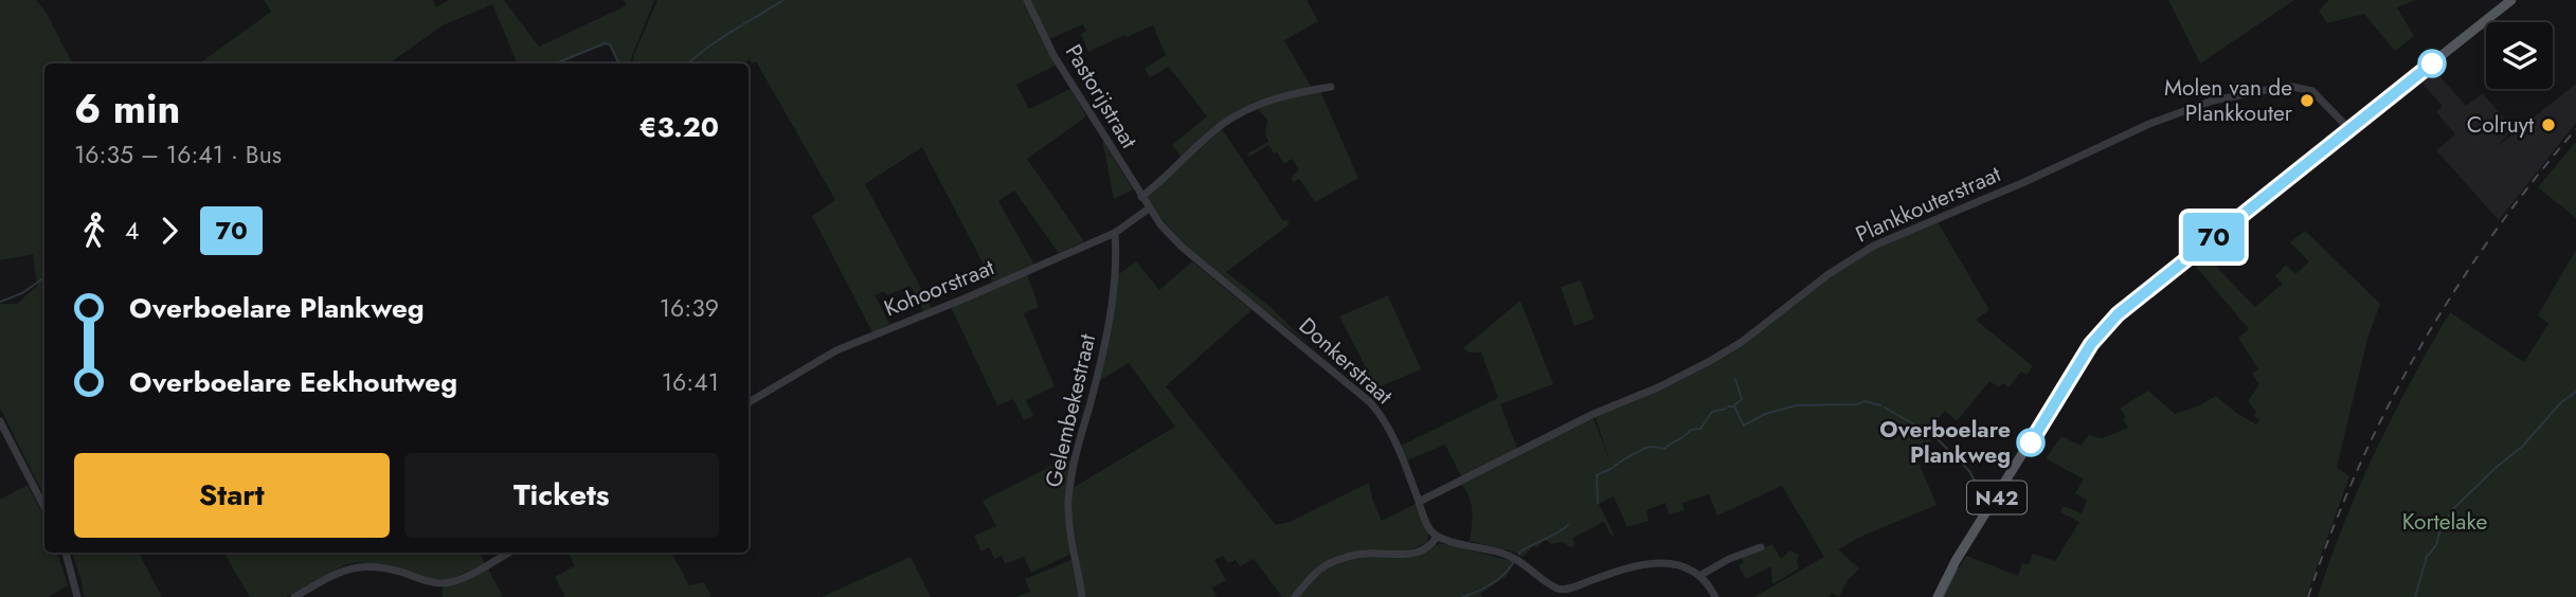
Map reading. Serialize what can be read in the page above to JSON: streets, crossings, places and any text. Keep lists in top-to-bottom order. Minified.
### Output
{"streets":{"main road":["N42"],"street":["Pastorijstraat","Plankkouterstraat","Kohoorstraat","Donkerstraat","Gelembekestraat"]},"crossings":[["Pastorijstraat","Kohoorstraat"],["Pastorijstraat","Donkerstraat"],["Plankkouterstraat","Donkerstraat"],["Plankkouterstraat","N42"],["Kohoorstraat","Donkerstraat"],["Kohoorstraat","Gelembekestraat"]],"parks":["Kortelake"],"places":["Molen van de Plankkouter","Colruyt","Overboelare Plankweg"],"lines":["bus line 70"],"page":{"on_map":"70","heading":["6 min","16:35 – 16:41 · Bus","€3.20"],"legs":["4","70"],"list":[{"name":"Overboelare Plankweg","value":"16:39"},{"name":"Overboelare Eekhoutweg","value":"16:41"}],"buttons":["Start","Tickets"]}}
